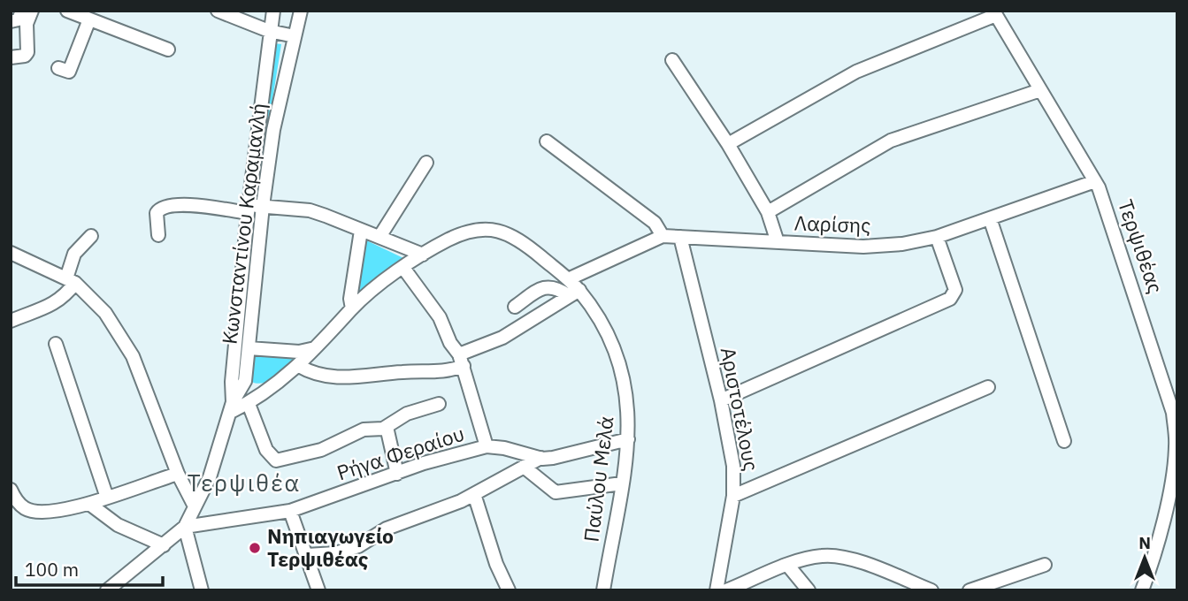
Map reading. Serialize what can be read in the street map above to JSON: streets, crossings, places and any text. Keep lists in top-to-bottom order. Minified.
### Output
{"streets":{"street":["Κωνσταντίνου Καραμανλή","Λαρίσης","Τερψιθέας","Αριστοτέλους","Ρήγα Φεραίου","Παύλου Μελά"]},"crossings":[["Κωνσταντίνου Καραμανλή","Ρήγα Φεραίου"],["Κωνσταντίνου Καραμανλή","Παύλου Μελά"],["Λαρίσης","Τερψιθέας"],["Λαρίσης","Αριστοτέλους"],["Λαρίσης","Παύλου Μελά"],["Ρήγα Φεραίου","Παύλου Μελά"]],"districts":["Τερψιθέα"],"places":["Νηπιαγωγείο Τερψιθέας"],"scale_bar":"100 m","north":"top"}
